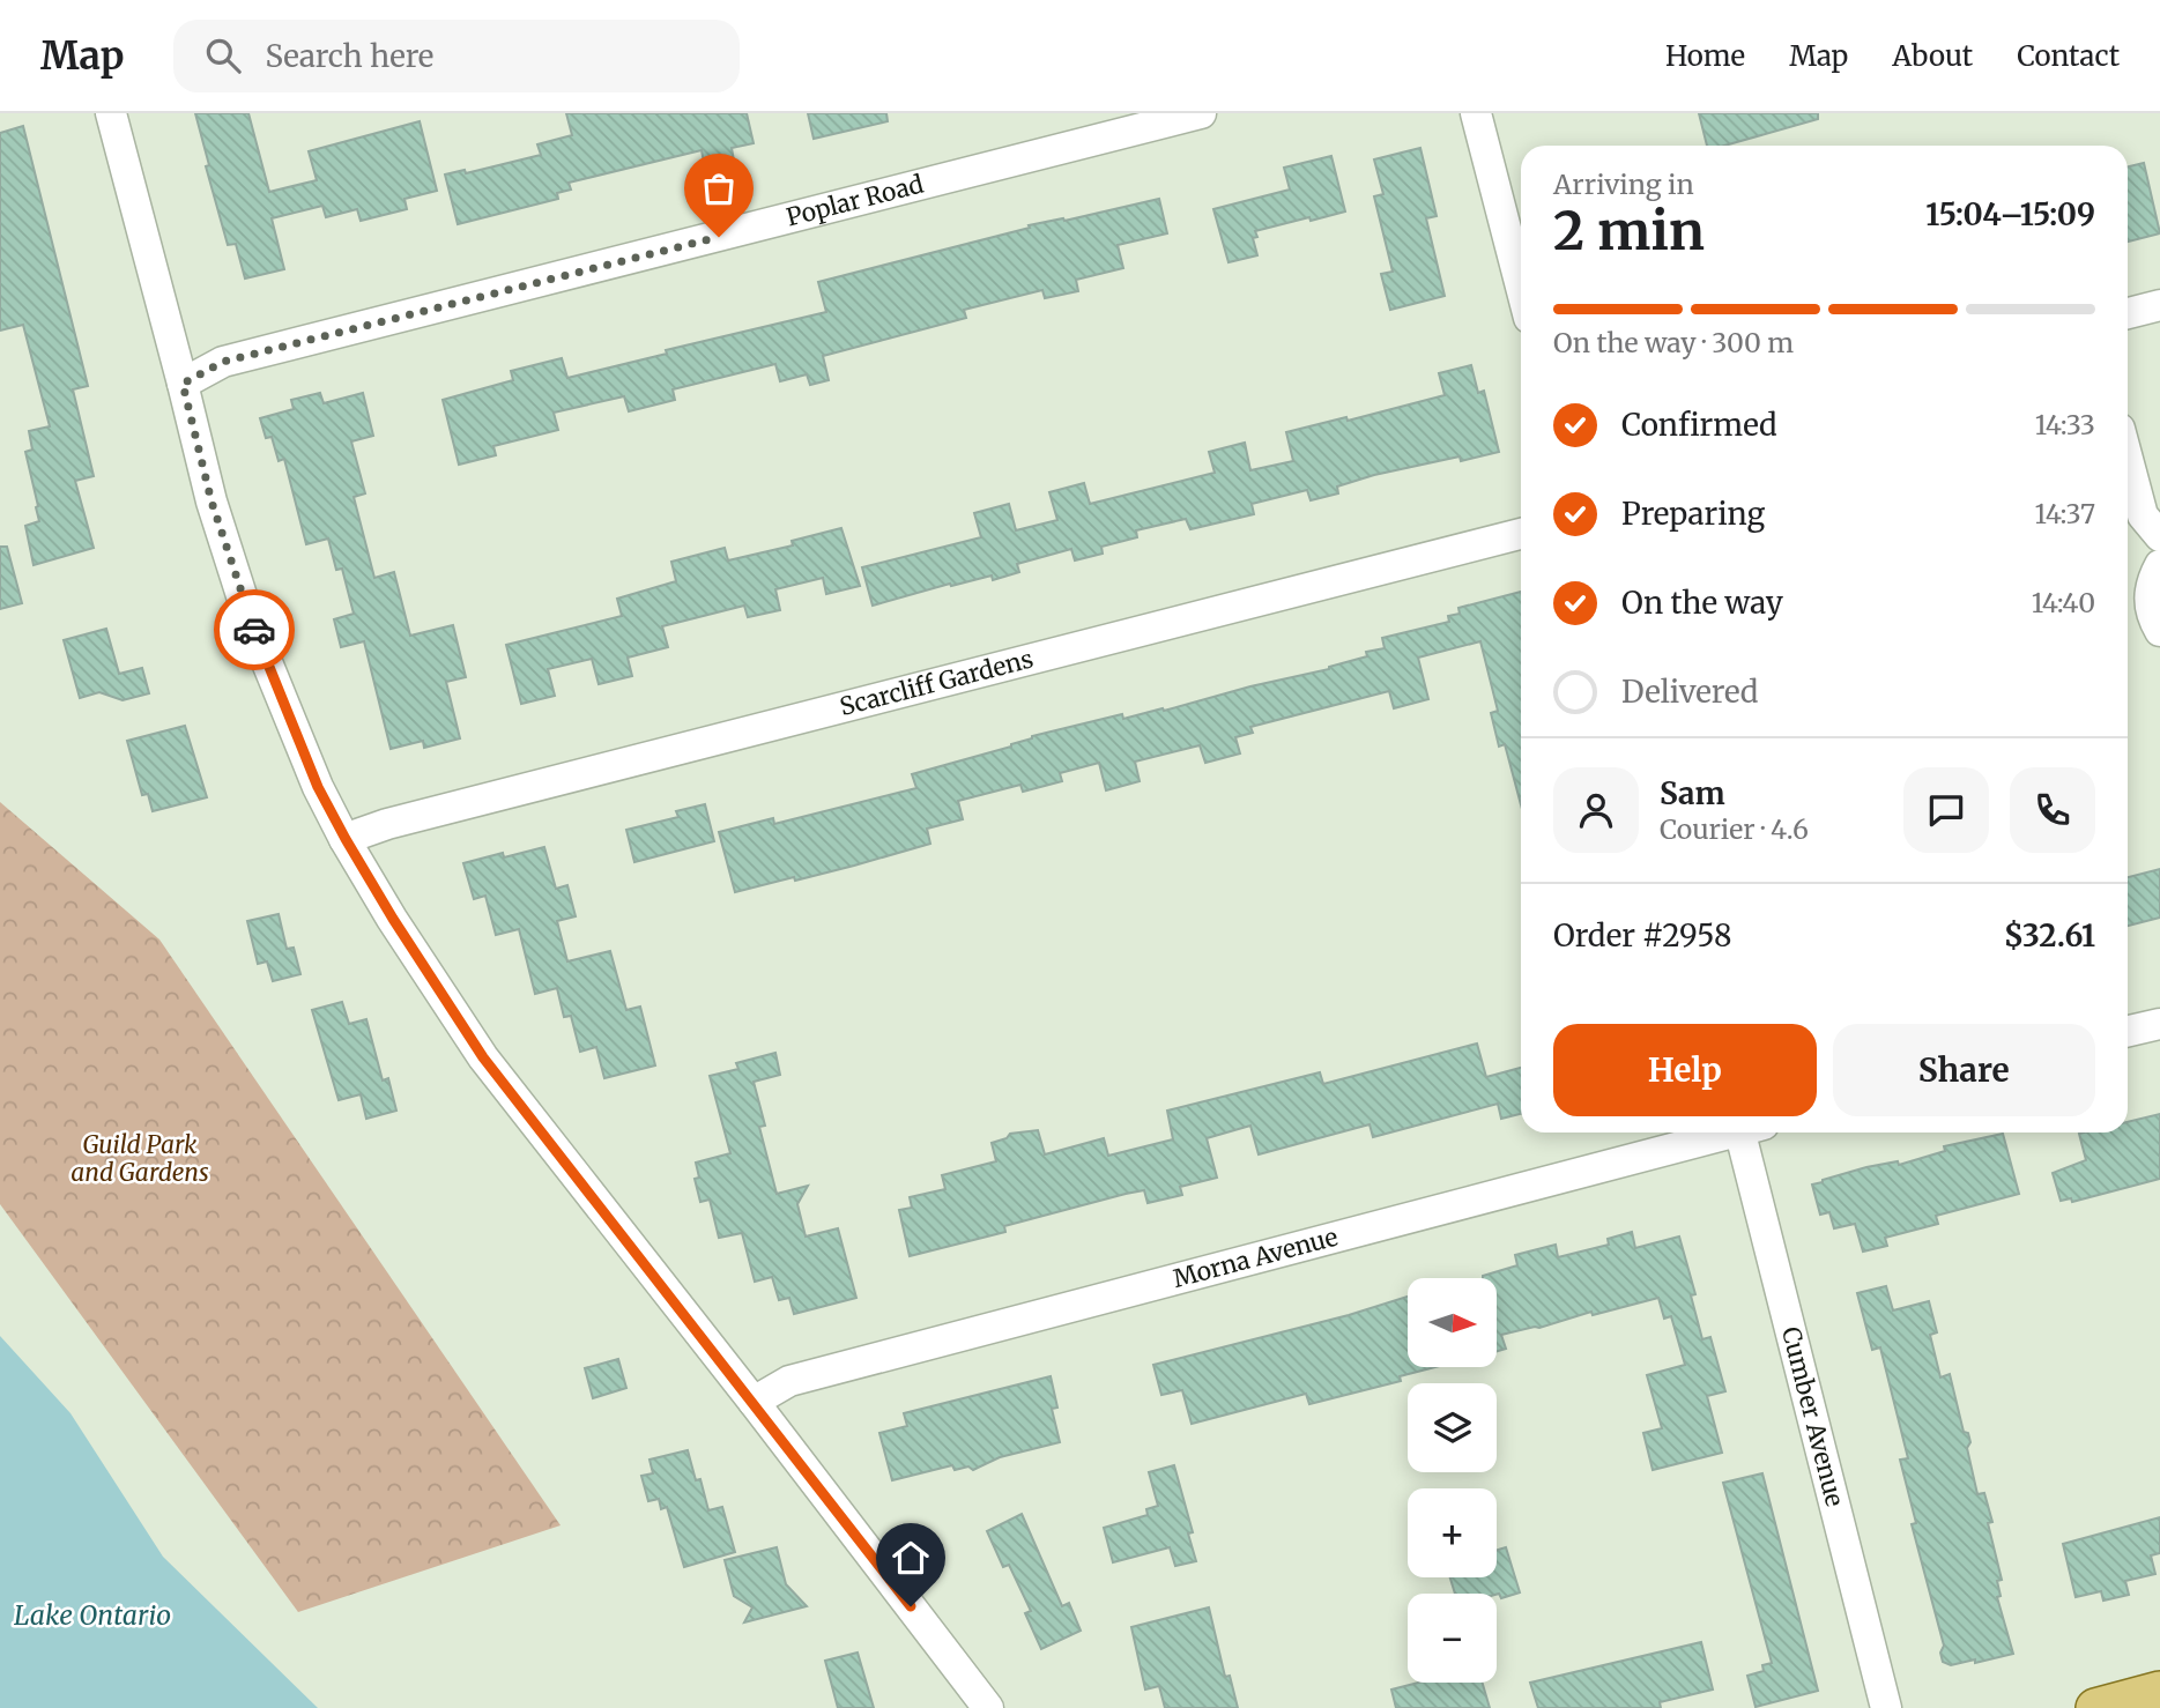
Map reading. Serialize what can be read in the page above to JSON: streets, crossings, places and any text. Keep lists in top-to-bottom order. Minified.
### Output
{"streets":{"street":["Poplar Road","Scarcliff Gardens","Morna Avenue","Cumber Avenue"]},"water":["Lake Ontario"],"parks":["Guild Park and Gardens"],"north":"right","page":{"header":"Map","search":"Search here","nav":["Home","Map","About","Contact"],"heading":["2 min","Arriving in","15:04–15:09"],"panel":["Sam","Courier · 4.6","Order #2958","$32.61"],"bar":"On the way · 300 m","list":[["Confirmed","14:33"],["Preparing","14:37"],["On the way","14:40"],"Delivered"],"buttons":["Help","Share"],"map_buttons":["+","−"]}}
